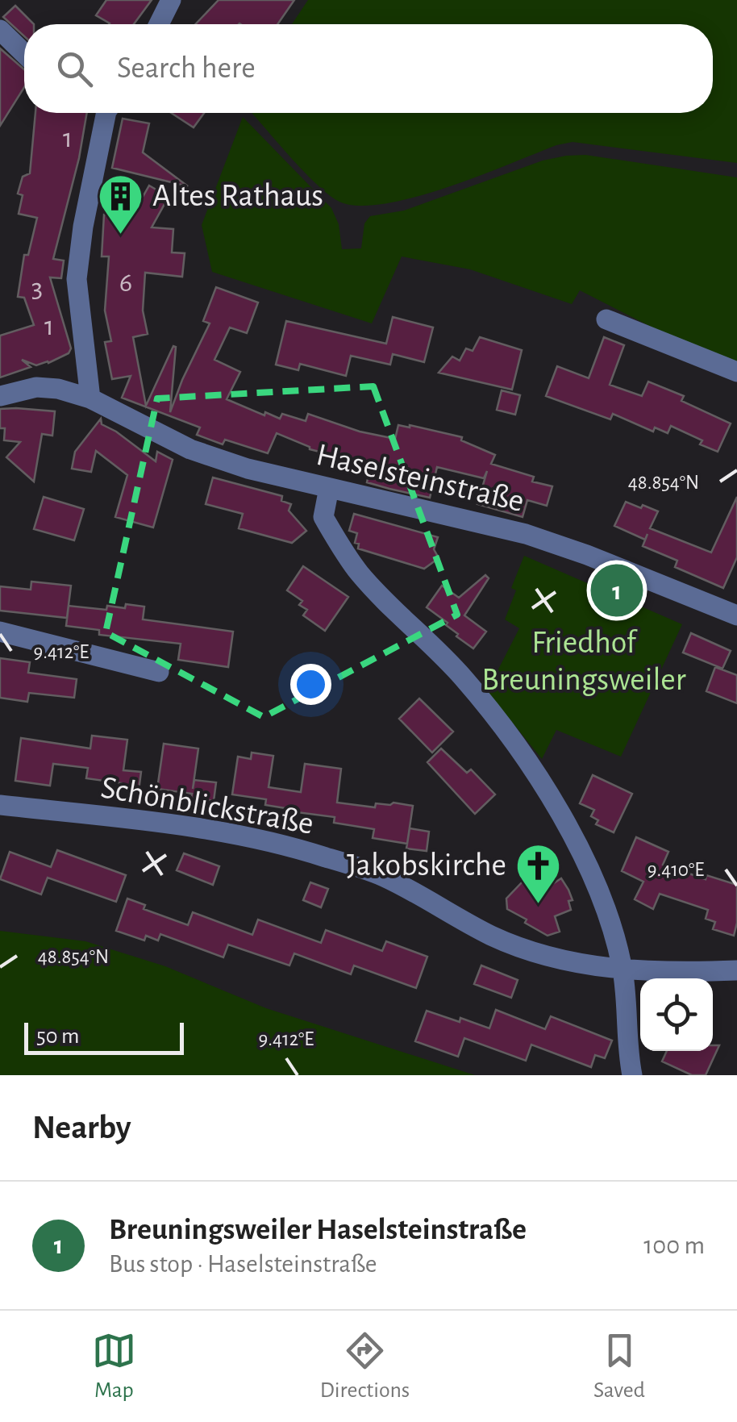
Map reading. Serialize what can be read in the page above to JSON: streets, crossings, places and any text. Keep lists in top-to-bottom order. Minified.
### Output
{"streets":{"street":["Haselsteinstraße","Schönblickstraße"]},"parks":["Friedhof Breuningsweiler"],"places":{"building":["Altes Rathaus"],"church":["Jakobskirche"]},"house_numbers":["1","6","3","1"],"scale_bar":"50 m","page":{"search":"Search here","pins":"1","scale":"50 m","heading":"Nearby","list":[{"mark":"1","name":"Breuningsweiler Haselsteinstraße","note":"Bus stop · Haselsteinstraße","value":"100 m"}],"nav":["Map","Directions","Saved"]},"coordinates":["48.854°N","9.412°E","9.410°E"]}
